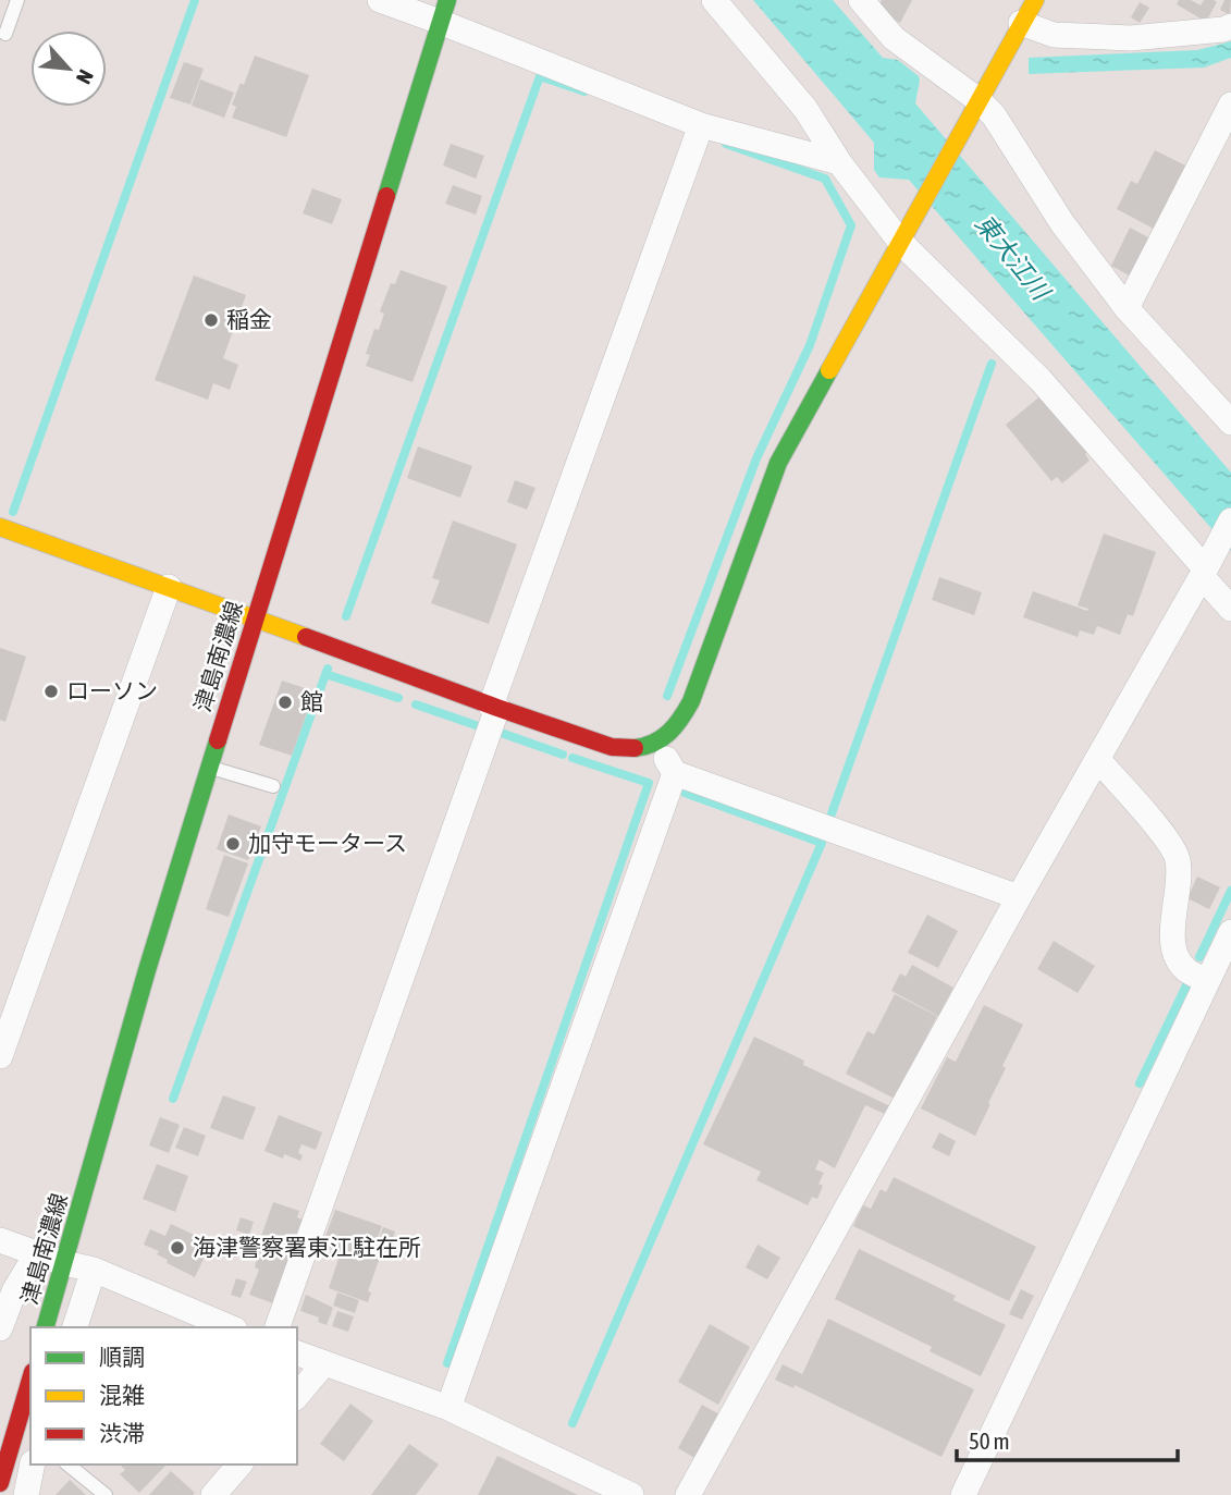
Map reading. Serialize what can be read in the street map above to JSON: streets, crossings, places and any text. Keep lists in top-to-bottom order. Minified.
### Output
{"streets":{"street":["津島南濃線"]},"water":["東大江川"],"places":["稲金","ローソン","館","加守モータース","海津警察署東江駐在所"],"legend":["順調","混雑","渋滞"],"scale_bar":"50 m","north":"bottom right"}
